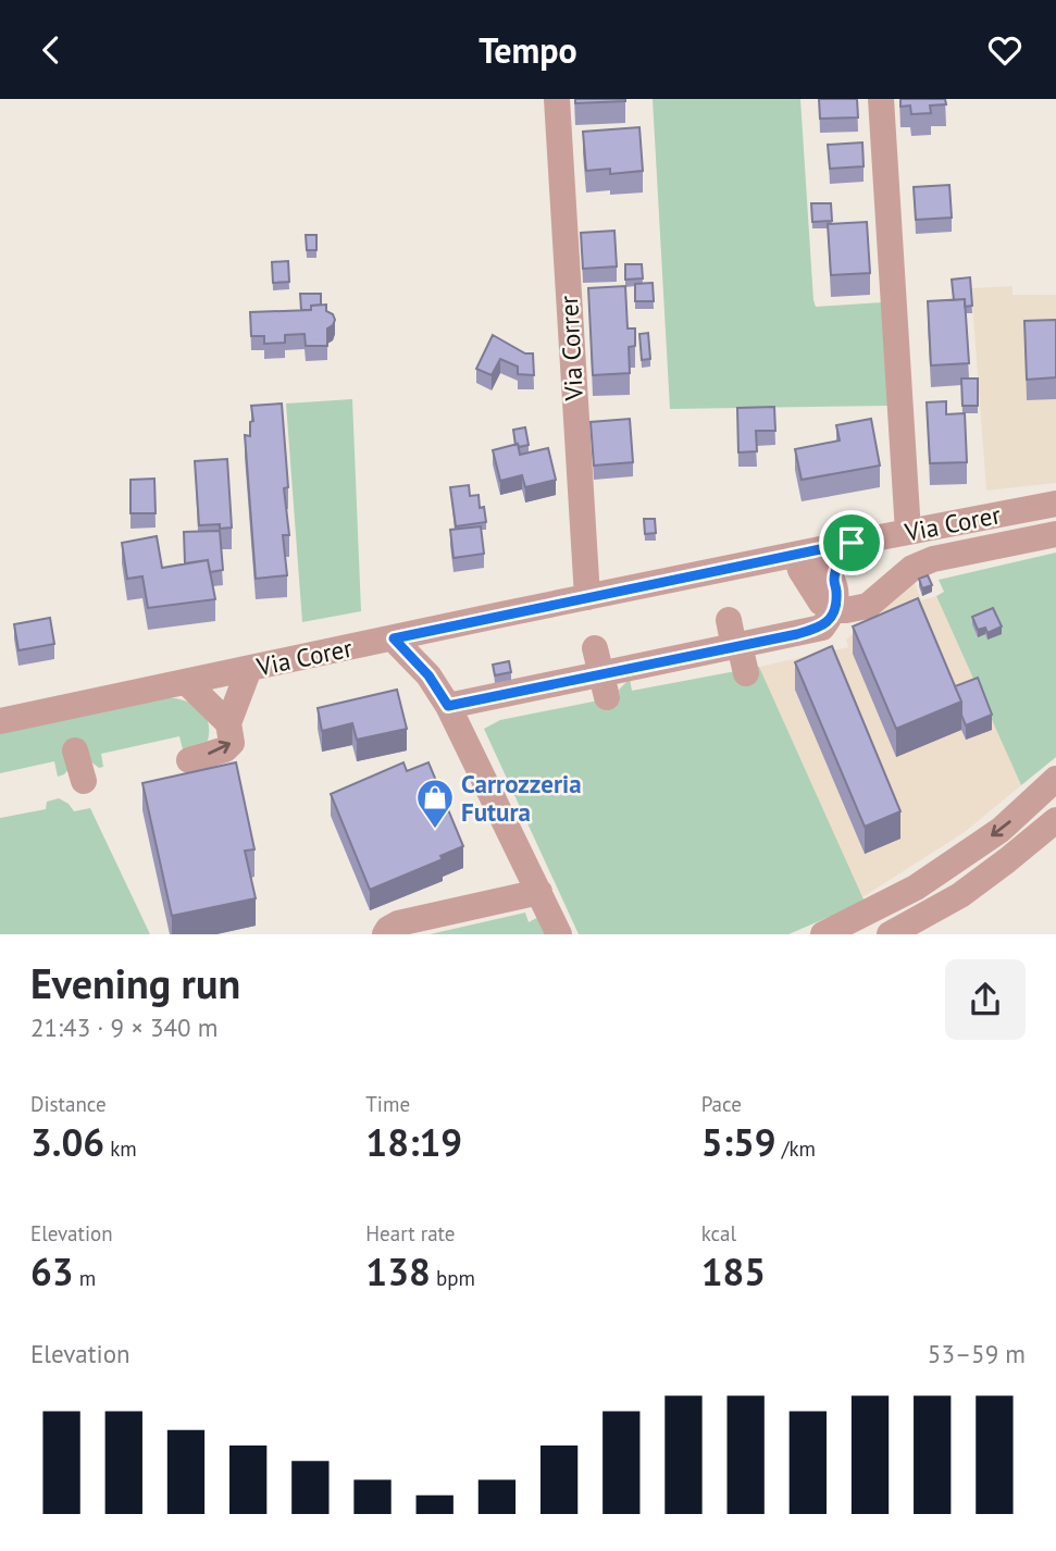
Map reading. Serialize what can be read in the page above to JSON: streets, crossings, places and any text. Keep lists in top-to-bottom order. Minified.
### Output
{"streets":{"street":["Via Correr","Via Corer"]},"crossings":[["Via Correr","Via Corer"]],"places":{"shop":["Carrozzeria Futura"]},"page":{"header":"Tempo","heading":["Evening run","21:43 · 9 × 340 m"],"stats":[["Distance","3.06 km"],["Time","18:19"],["Pace","5:59 /km"],["Elevation","63 m"],["Heart rate","138 bpm"],["kcal","185"]],"chart":["Elevation","53–59 m"]}}
